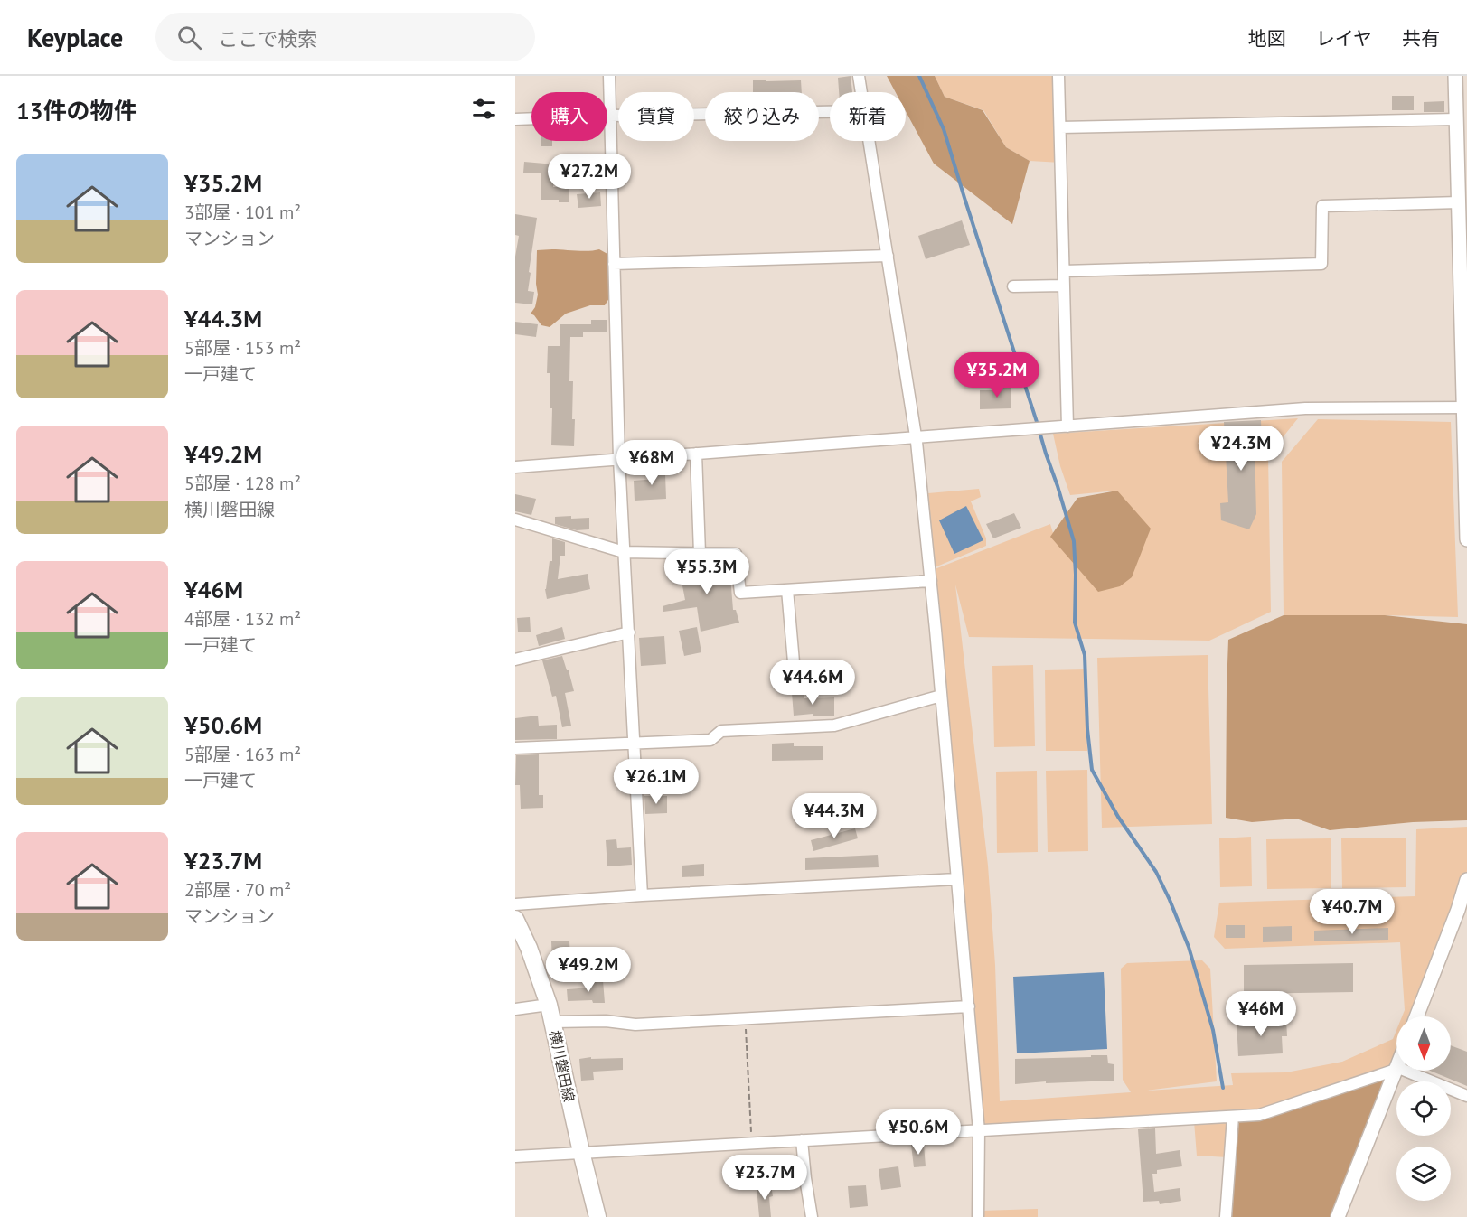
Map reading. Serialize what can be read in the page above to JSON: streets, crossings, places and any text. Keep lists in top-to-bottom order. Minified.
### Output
{"streets":{"main road":["横川磐田線"]},"north":"bottom","page":{"header":"Keyplace","search":"ここで検索","nav":["地図","レイヤ","共有"],"heading":"13件の物件","chip":["購入","賃貸","絞り込み","新着"],"list":[{"name":"¥35.2M","note":"3部屋 · 101 m² · マンション"},{"name":"¥44.3M","note":"5部屋 · 153 m² · 一戸建て"},{"name":"¥49.2M","note":"5部屋 · 128 m² · 横川磐田線"},{"name":"¥46M","note":"4部屋 · 132 m² · 一戸建て"},{"name":"¥50.6M","note":"5部屋 · 163 m² · 一戸建て"},{"name":"¥23.7M","note":"2部屋 · 70 m² · マンション"}],"price":["¥27.2M","¥35.2M","¥24.3M","¥68M","¥55.3M","¥44.6M","¥26.1M","¥44.3M","¥40.7M","¥49.2M","¥46M","¥50.6M","¥23.7M"]}}
